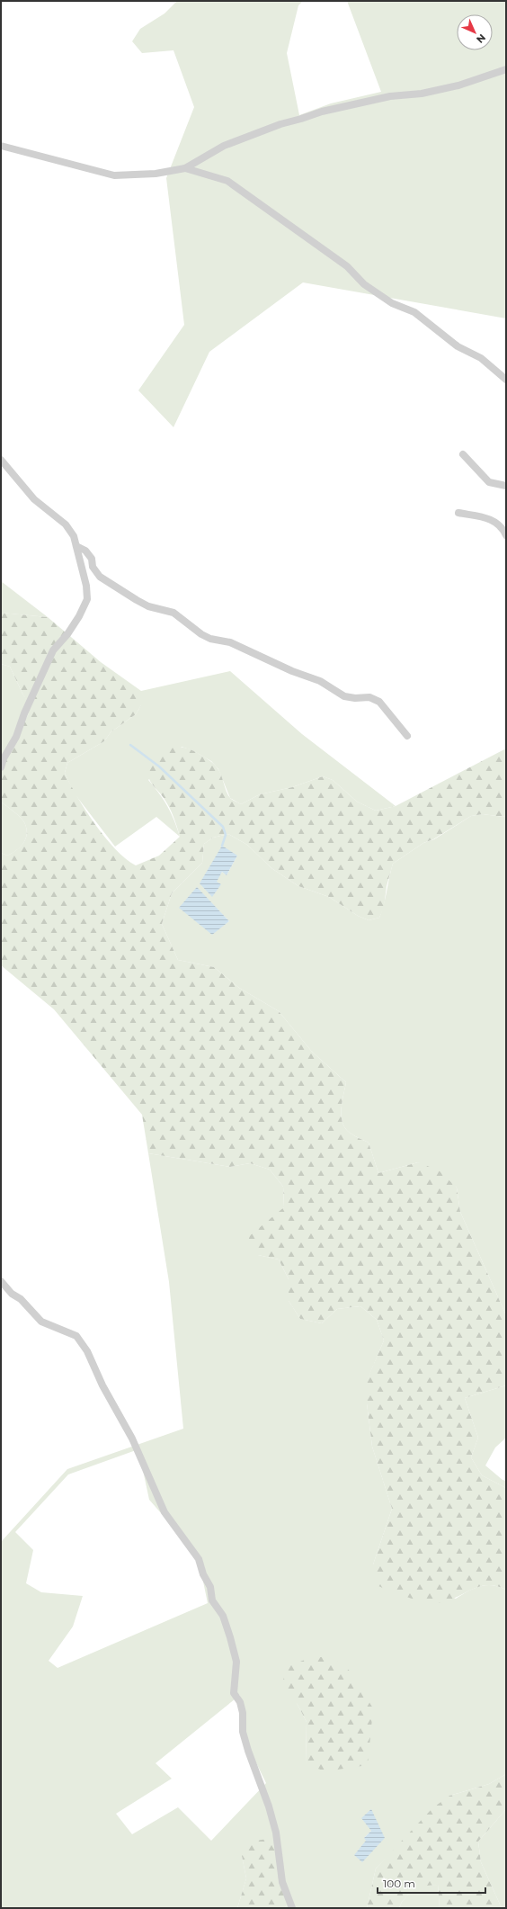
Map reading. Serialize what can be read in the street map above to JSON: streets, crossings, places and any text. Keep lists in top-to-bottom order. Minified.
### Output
{"scale_bar":"100 m","north":"bottom right"}
